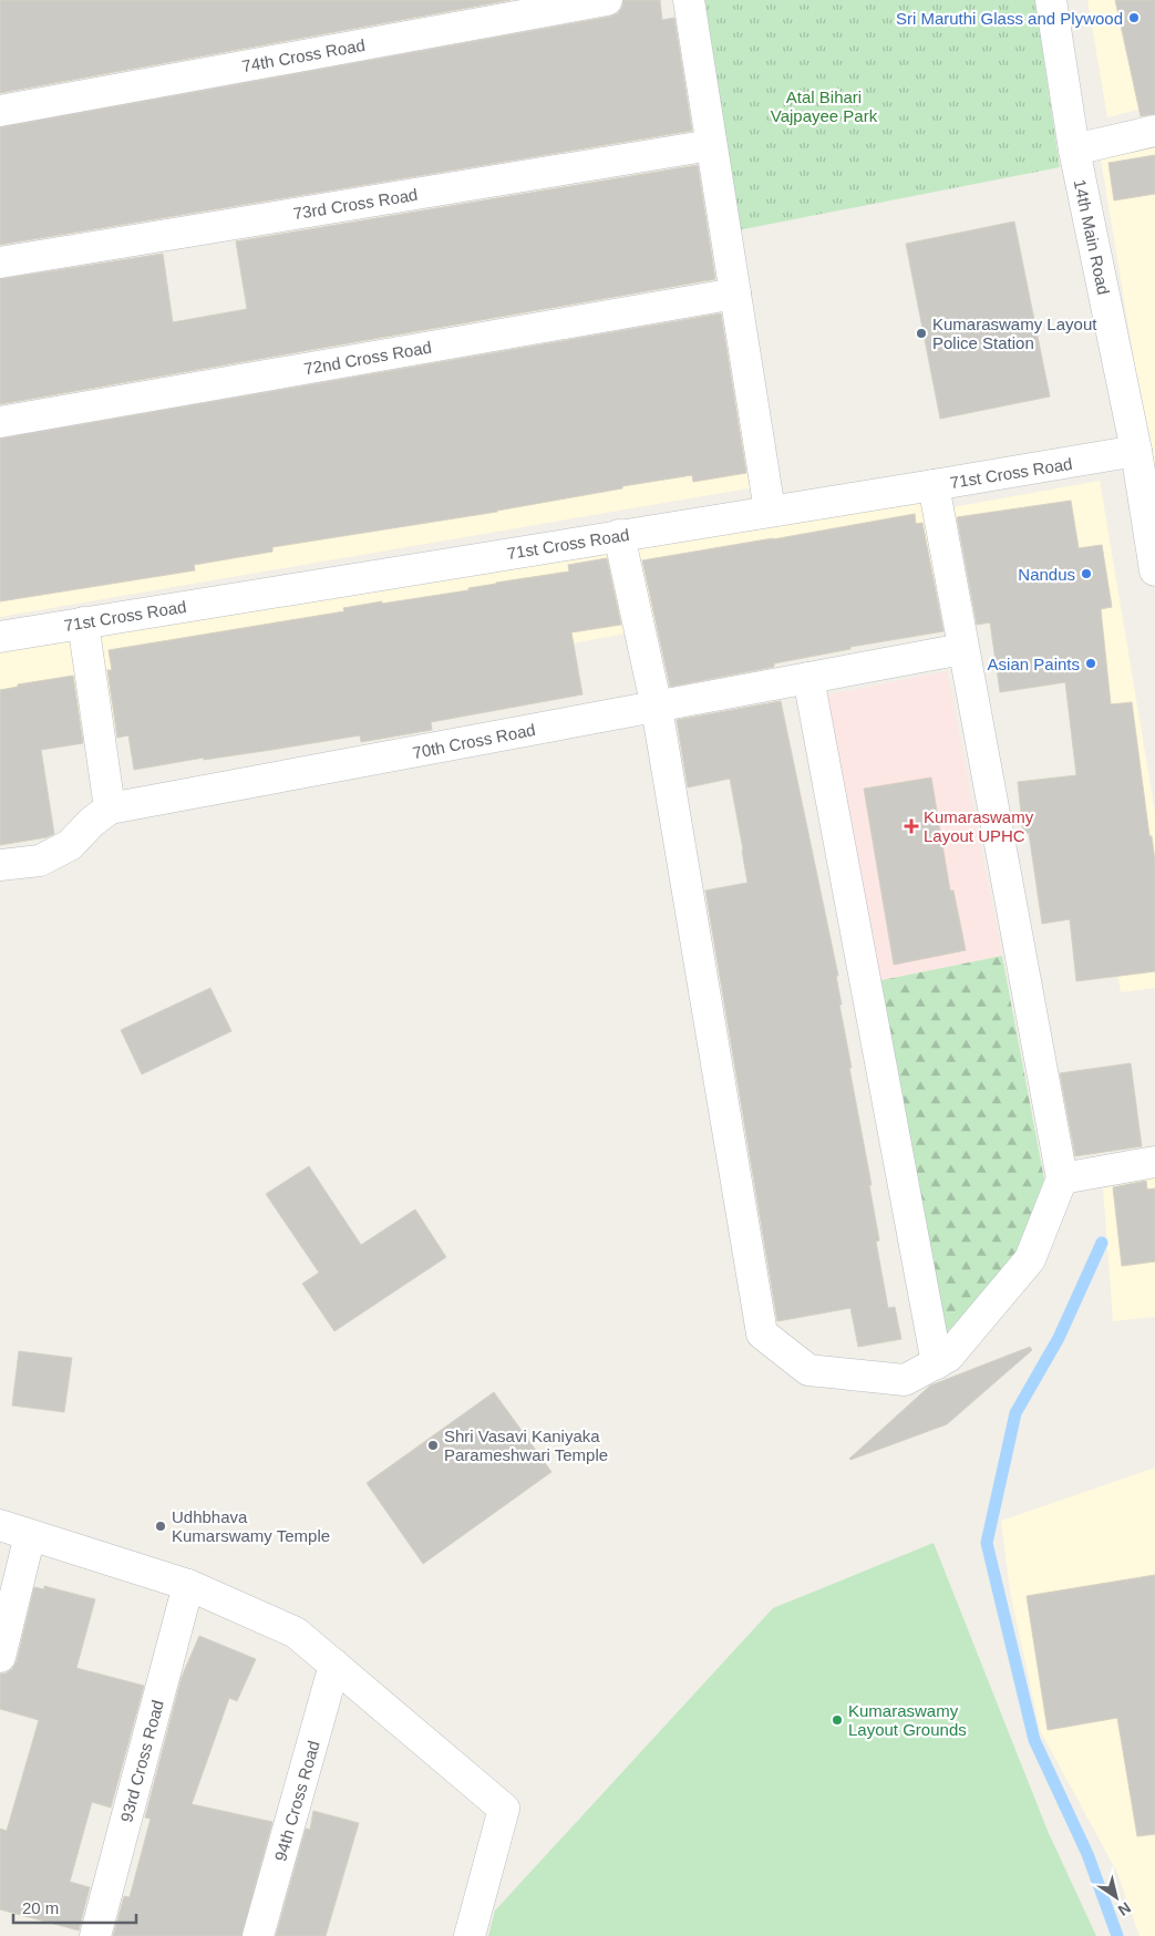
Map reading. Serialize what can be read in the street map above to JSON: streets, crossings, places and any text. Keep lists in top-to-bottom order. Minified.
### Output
{"streets":{"street":["74th Cross Road","73rd Cross Road","14th Main Road","72nd Cross Road","71st Cross Road","70th Cross Road","93rd Cross Road","94th Cross Road"]},"crossings":[["14th Main Road","71st Cross Road"]],"parks":["Atal Bihari Vajpayee Park"],"places":{"other":["Sri Maruthi Glass and Plywood","Kumaraswamy Layout Police Station","Nandus","Asian Paints","Shri Vasavi Kaniyaka Parameshwari Temple","Udhbhava Kumarswamy Temple","Kumaraswamy Layout Grounds"],"health":["Kumaraswamy Layout UPHC"]},"scale_bar":"20 m","north":"bottom right"}
